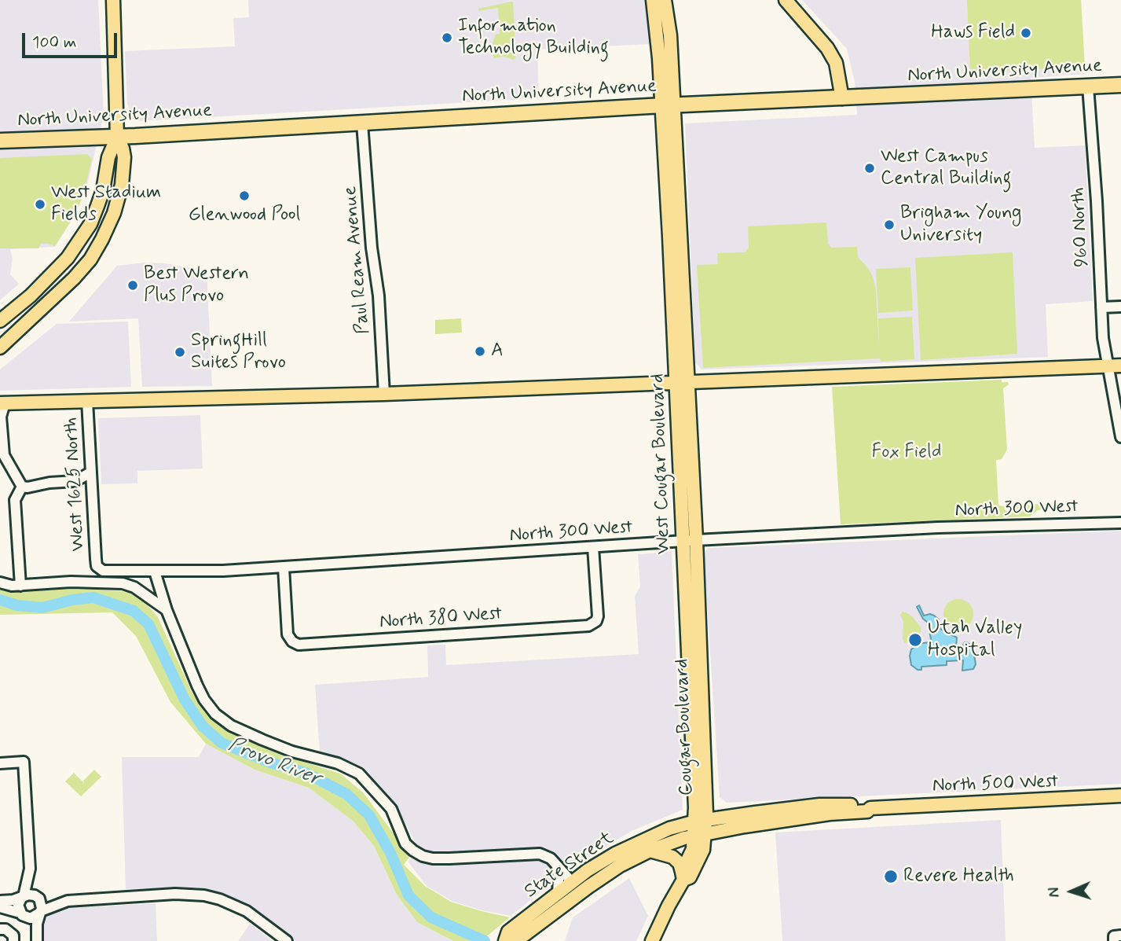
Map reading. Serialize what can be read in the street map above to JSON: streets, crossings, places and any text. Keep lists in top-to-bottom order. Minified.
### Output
{"streets":{"highway":["North University Avenue"],"main road":["West Cougar Boulevard","Cougar Boulevard","North 500 West","State Street"],"street":["960 North","Paul Ream Avenue","West 1625 North","North 300 West","North 380 West"]},"crossings":[["North University Avenue","960 North"],["North University Avenue","Paul Ream Avenue"],["North University Avenue","West Cougar Boulevard"],["West Cougar Boulevard","North 300 West"],["West Cougar Boulevard","Cougar Boulevard"],["West 1625 North","North 300 West"],["North 300 West","North 380 West"],["Cougar Boulevard","North 500 West"],["Cougar Boulevard","State Street"],["North 500 West","State Street"]],"water":["Provo River"],"parks":["Fox Field"],"places":["Haws Field","Information Technology Building","West Campus Central Building","Glenwood Pool","West Stadium Fields","Brigham Young University","Best Western Plus Provo","A","SpringHill Suites Provo","Utah Valley Hospital","Revere Health"],"scale_bar":"100 m","north":"left"}
